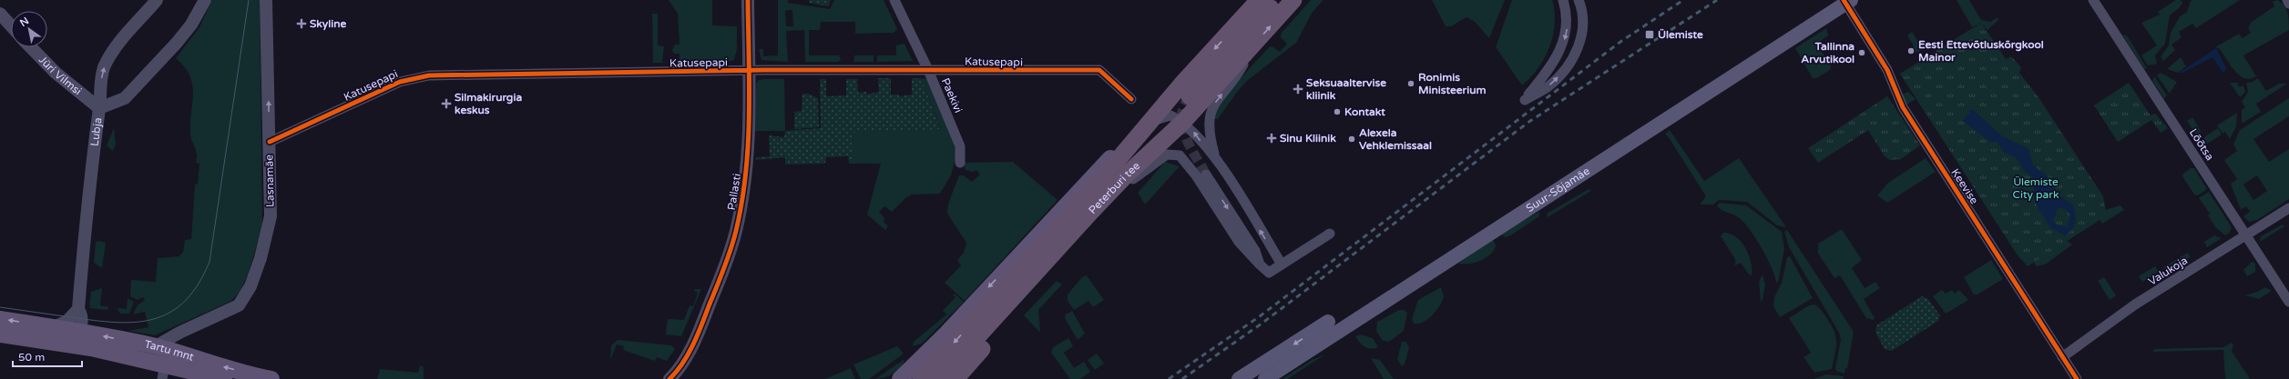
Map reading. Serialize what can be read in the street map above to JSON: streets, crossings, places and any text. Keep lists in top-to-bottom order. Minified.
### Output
{"streets":{"highway":["Peterburi tee"],"main road":["Suur-Sõjamäe","Tartu mnt"],"street":["Katusepapi","Jüri Vilmsi","Paekivi","Lubja","Lõõtsa","Lasnamäe","Keevise","Pallasti","Valukoja"]},"crossings":[["Katusepapi","Paekivi"],["Katusepapi","Lasnamäe"],["Katusepapi","Pallasti"],["Jüri Vilmsi","Lubja"],["Lubja","Tartu mnt"],["Lõõtsa","Valukoja"],["Lasnamäe","Tartu mnt"],["Keevise","Suur-Sõjamäe"],["Keevise","Valukoja"]],"parks":["Ülemiste City park"],"places":{"health":["Skyline","Seksuaaltervise kliinik","Silmakirurgia keskus","Sinu Kliinik"],"transit":["Ülemiste"],"other":["Eesti Ettevõtluskõrgkool Mainor","Tallinna Arvutikool","Ronimis Ministeerium","Kontakt","Alexela Vehklemissaal"]},"scale_bar":"50 m","north":"top left"}
